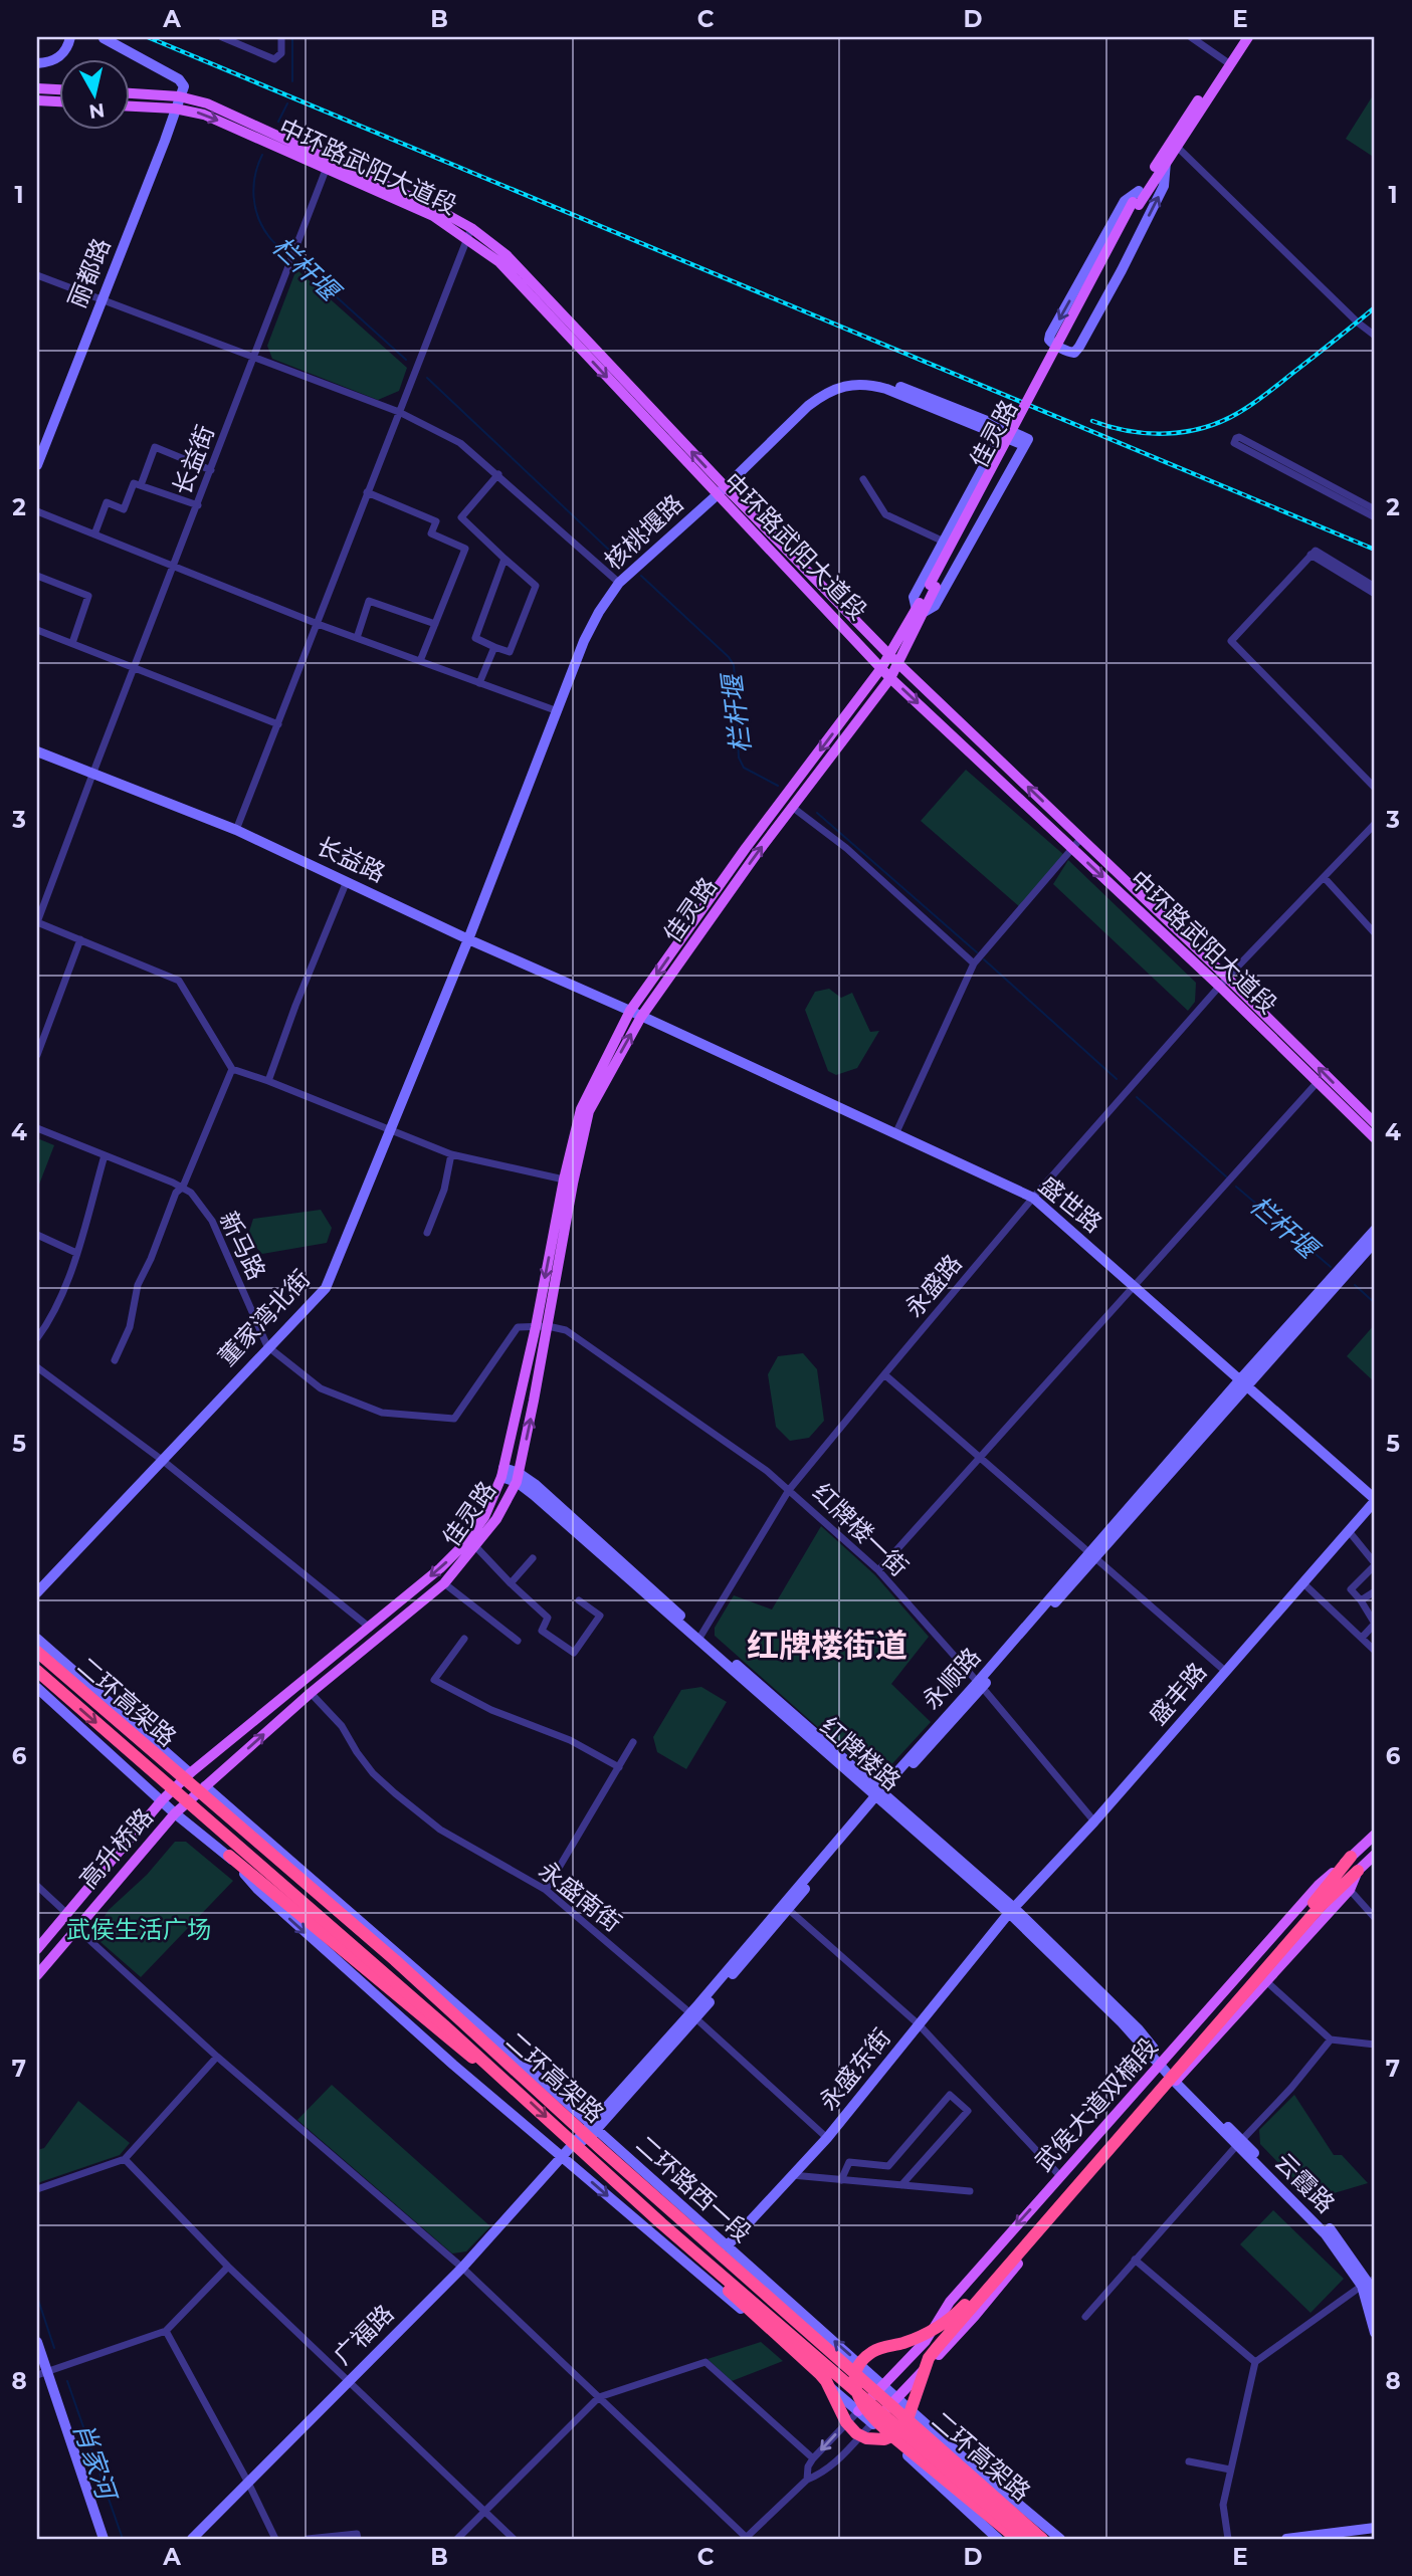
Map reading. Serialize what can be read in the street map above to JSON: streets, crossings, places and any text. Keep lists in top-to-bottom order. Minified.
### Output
{"streets":{"highway":["二环高架路"],"main road":["中环路武阳大道段","佳灵路","高升桥路","武侯大道双楠段"],"street":["丽都路","长益街","核桃堰路","长益路","盛世路","新马路","永盛路","董家湾北街","红牌楼一街","永顺路","盛丰路","红牌楼路","永盛南街","永盛东街","云霞路","二环路西一段","广福路"]},"crossings":[["中环路武阳大道段","丽都路"],["中环路武阳大道段","佳灵路"],["中环路武阳大道段","长益街"],["中环路武阳大道段","核桃堰路"],["中环路武阳大道段","永盛路"],["佳灵路","长益路"],["佳灵路","盛世路"],["佳灵路","新马路"],["佳灵路","红牌楼一街"],["佳灵路","红牌楼路"],["佳灵路","高升桥路"],["佳灵路","永盛南街"],["佳灵路","二环路西一段"],["长益街","长益路"],["核桃堰路","长益路"],["核桃堰路","董家湾北街"],["长益路","盛世路"],["长益路","董家湾北街"],["盛世路","永盛路"],["盛世路","永顺路"],["盛世路","盛丰路"],["新马路","董家湾北街"],["新马路","红牌楼一街"],["永盛路","红牌楼一街"],["永盛路","红牌楼路"],["红牌楼一街","永顺路"],["红牌楼一街","盛丰路"],["永顺路","红牌楼路"],["永顺路","永盛南街"],["永顺路","二环路西一段"],["永顺路","广福路"],["盛丰路","红牌楼路"],["盛丰路","永盛东街"],["红牌楼路","永盛东街"],["红牌楼路","武侯大道双楠段"],["红牌楼路","云霞路"],["高升桥路","二环路西一段"],["永盛南街","永盛东街"],["永盛东街","二环路西一段"],["武侯大道双楠段","云霞路"],["武侯大道双楠段","二环路西一段"]],"districts":["红牌楼街道"],"water":["栏杆堰","肖家河"],"parks":["武侯生活广场"],"north":"bottom","grid":{"columns":["A","B","C","D","E"],"rows":["1","2","3","4","5","6","7","8"]}}
